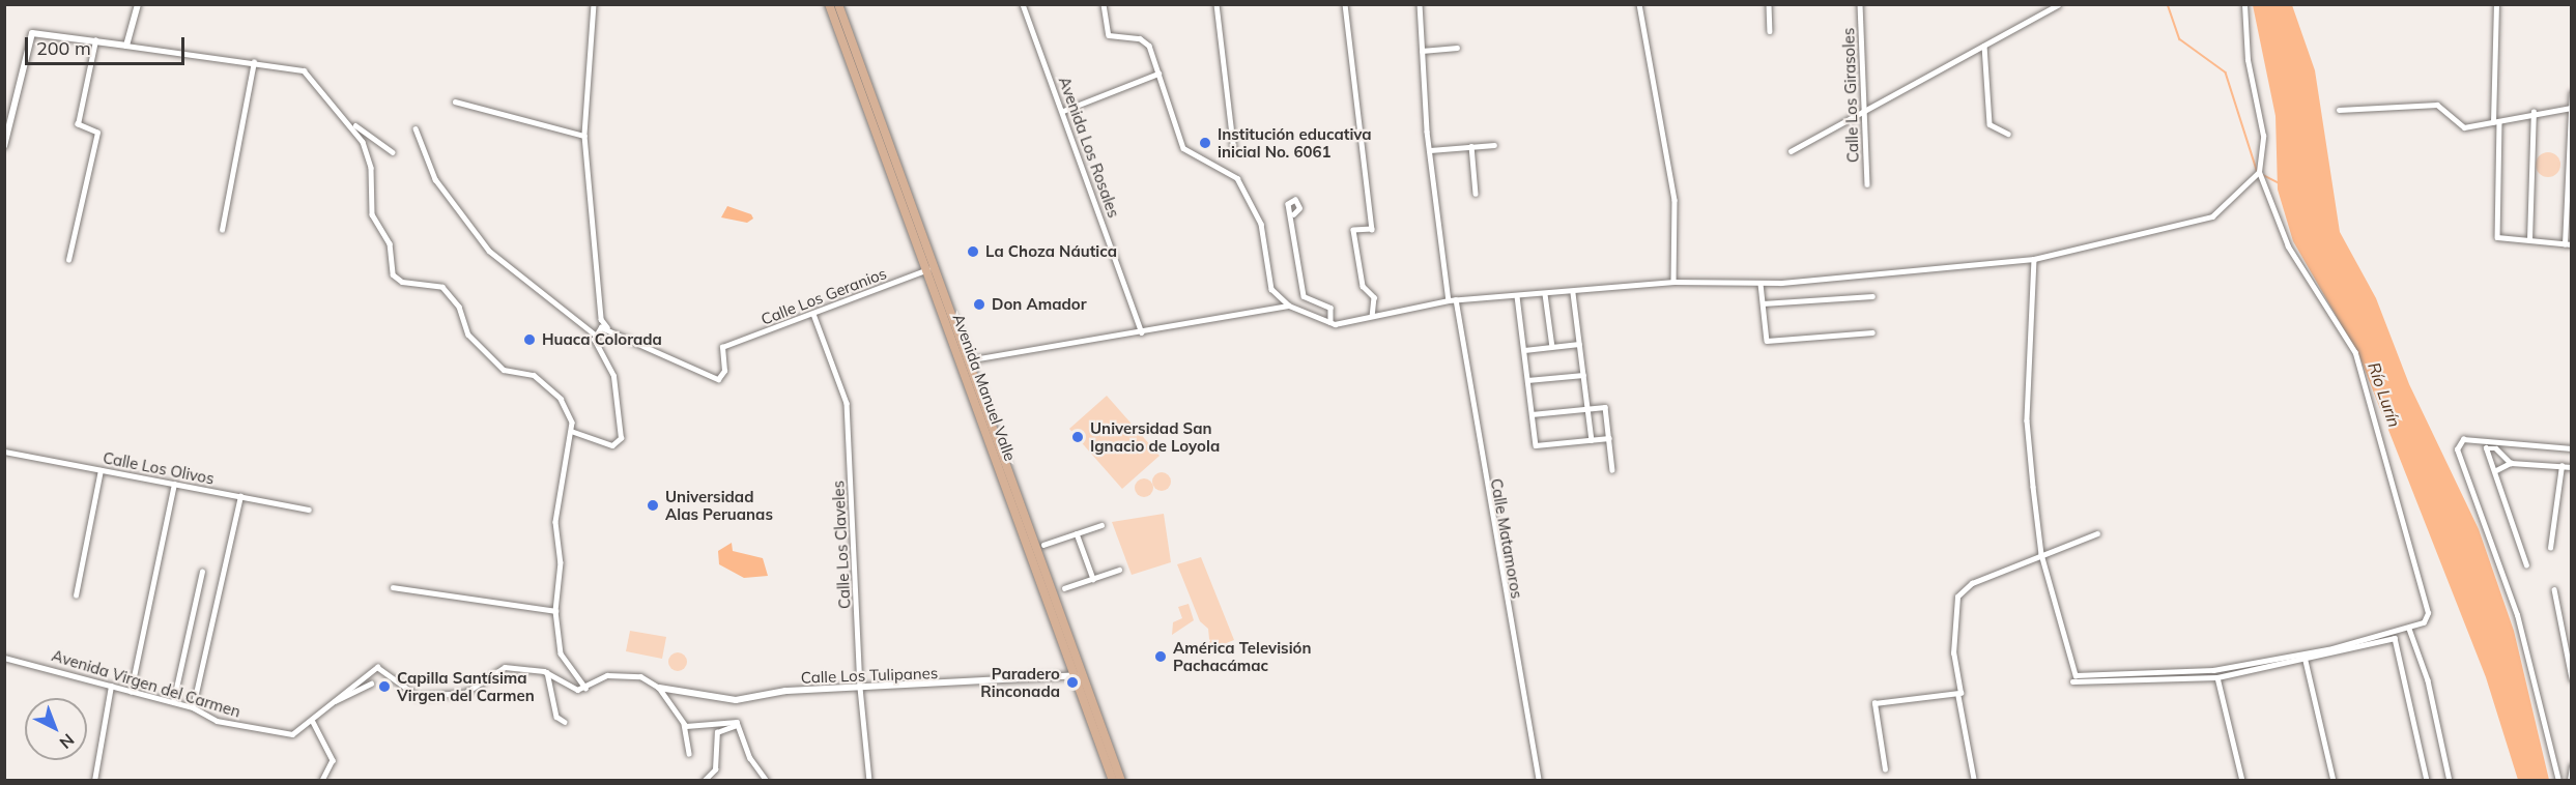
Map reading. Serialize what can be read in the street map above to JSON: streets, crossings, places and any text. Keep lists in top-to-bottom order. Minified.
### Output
{"streets":{"main road":["Avenida Manuel Valle"],"street":["Calle Los Girasoles","Avenida Los Rosales","Calle Los Geranios","Calle Los Olivos","Calle Matamoros","Calle Los Claveles","Calle Los Tulipanes","Avenida Virgen del Carmen"]},"crossings":[["Calle Los Geranios","Avenida Manuel Valle"],["Calle Los Geranios","Calle Los Claveles"],["Avenida Manuel Valle","Calle Los Tulipanes"],["Calle Los Claveles","Calle Los Tulipanes"]],"water":["Río Lurín"],"places":["Institución educativa inicial No. 6061","La Choza Náutica","Don Amador","Huaca Colorada","Universidad San Ignacio de Loyola","Universidad Alas Peruanas","América Televisión Pachacámac","Paradero Rinconada","Capilla Santísima Virgen del Carmen"],"scale_bar":"200 m","north":"bottom right"}
